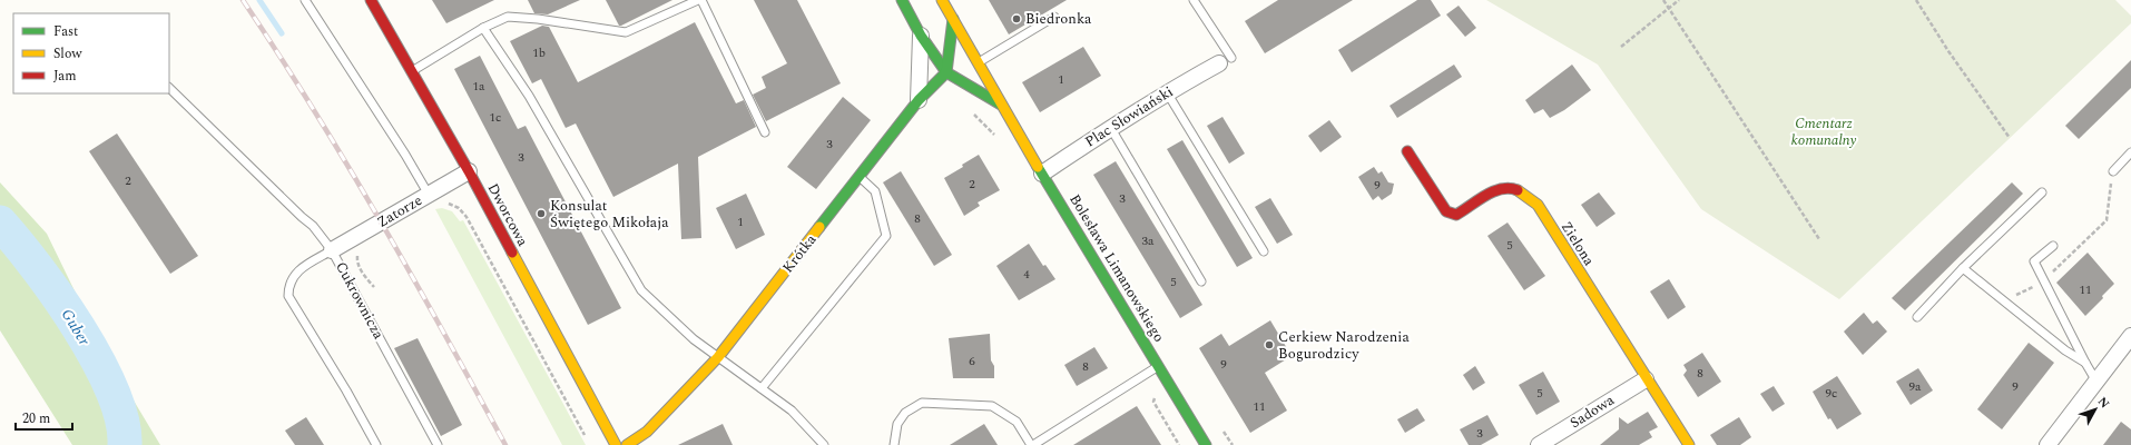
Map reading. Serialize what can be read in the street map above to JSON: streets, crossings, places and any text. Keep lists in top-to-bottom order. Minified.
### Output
{"streets":{"street":["Plac Słowiański","Zatorze","Dworcowa","Zielona","Krótka","Bolesława Limanowskiego","Sadowa"],"lane":["Cukrownicza"]},"crossings":[["Plac Słowiański","Bolesława Limanowskiego"],["Zatorze","Dworcowa"],["Zatorze","Cukrownicza"],["Zielona","Sadowa"],["Krótka","Bolesława Limanowskiego"]],"water":["Guber"],"parks":["Cmentarz komunalny"],"places":["Biedronka","Konsulat Świętego Mikołaja","Cerkiew Narodzenia Bogurodzicy"],"house_numbers":["1b","1","1a","1c","3","3","2","2","9","3","8","1","3a","5","4","5","11","6","9","8","8","9a","9","5","9c","11","3"],"legend":["Fast","Slow","Jam"],"scale_bar":"20 m","north":"top right"}
